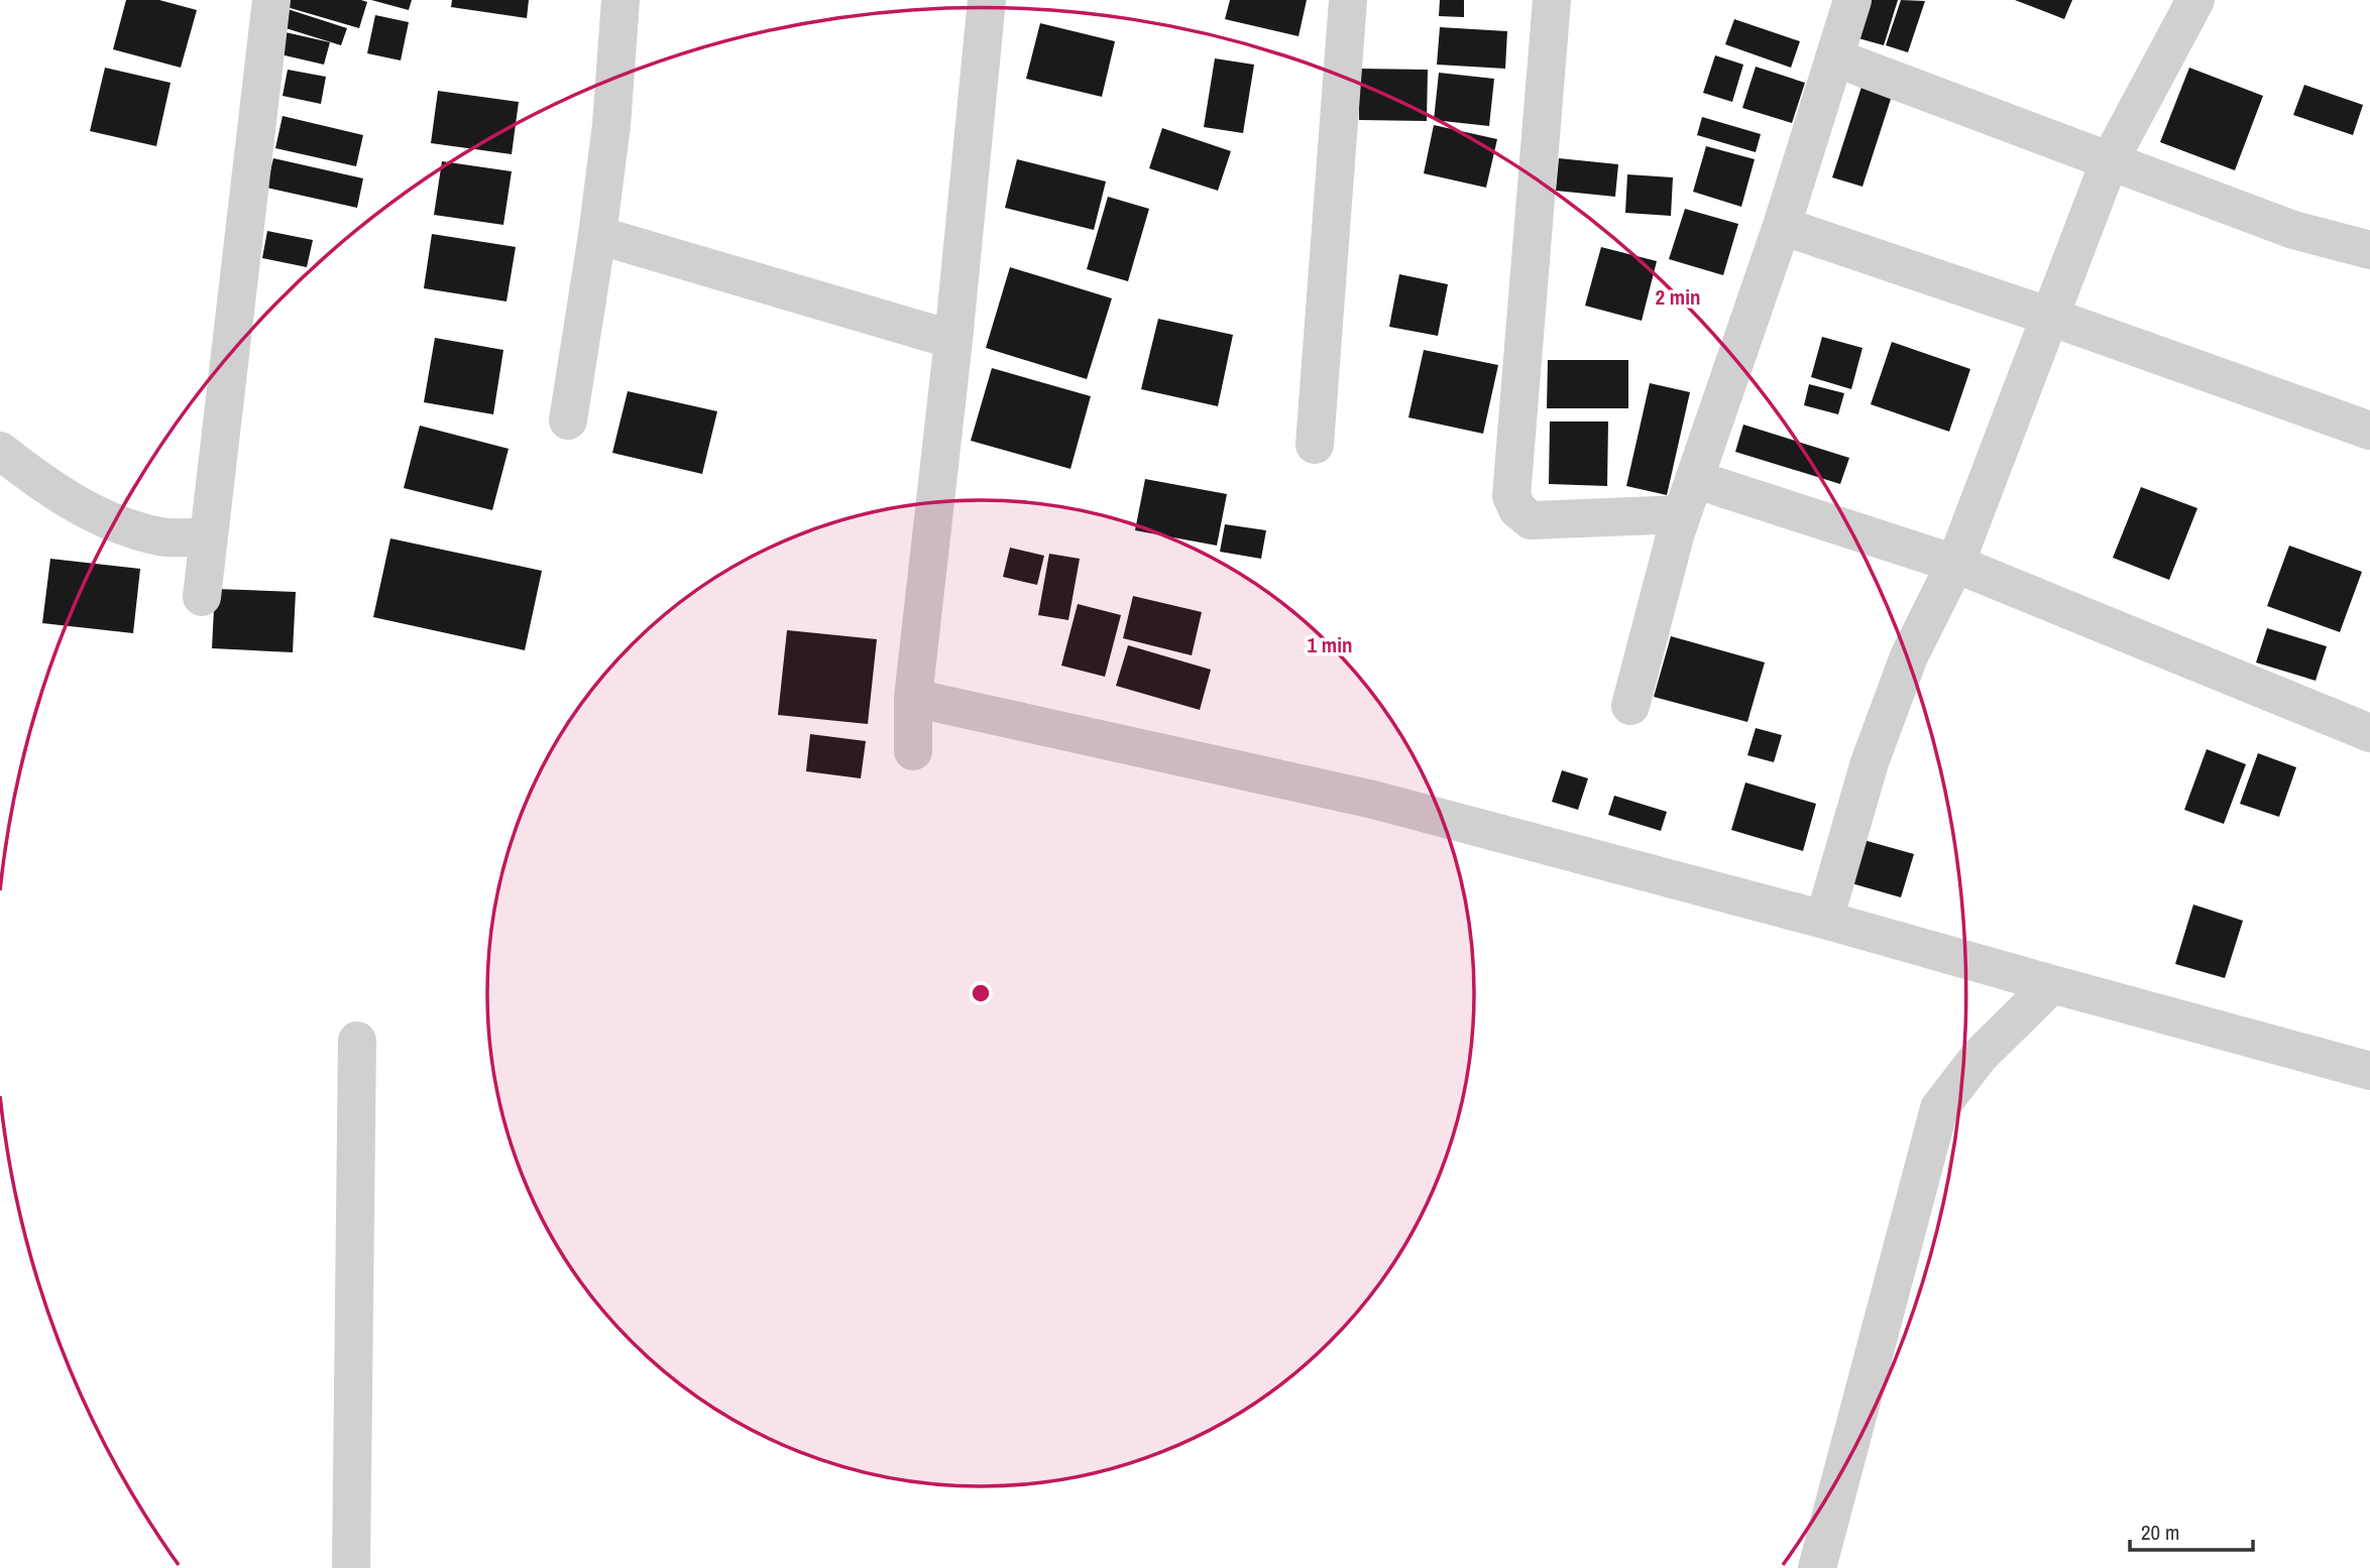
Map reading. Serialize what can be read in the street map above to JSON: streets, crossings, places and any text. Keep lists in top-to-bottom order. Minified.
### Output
{"scale_bar":"20 m","rings":["2 min","1 min"]}
